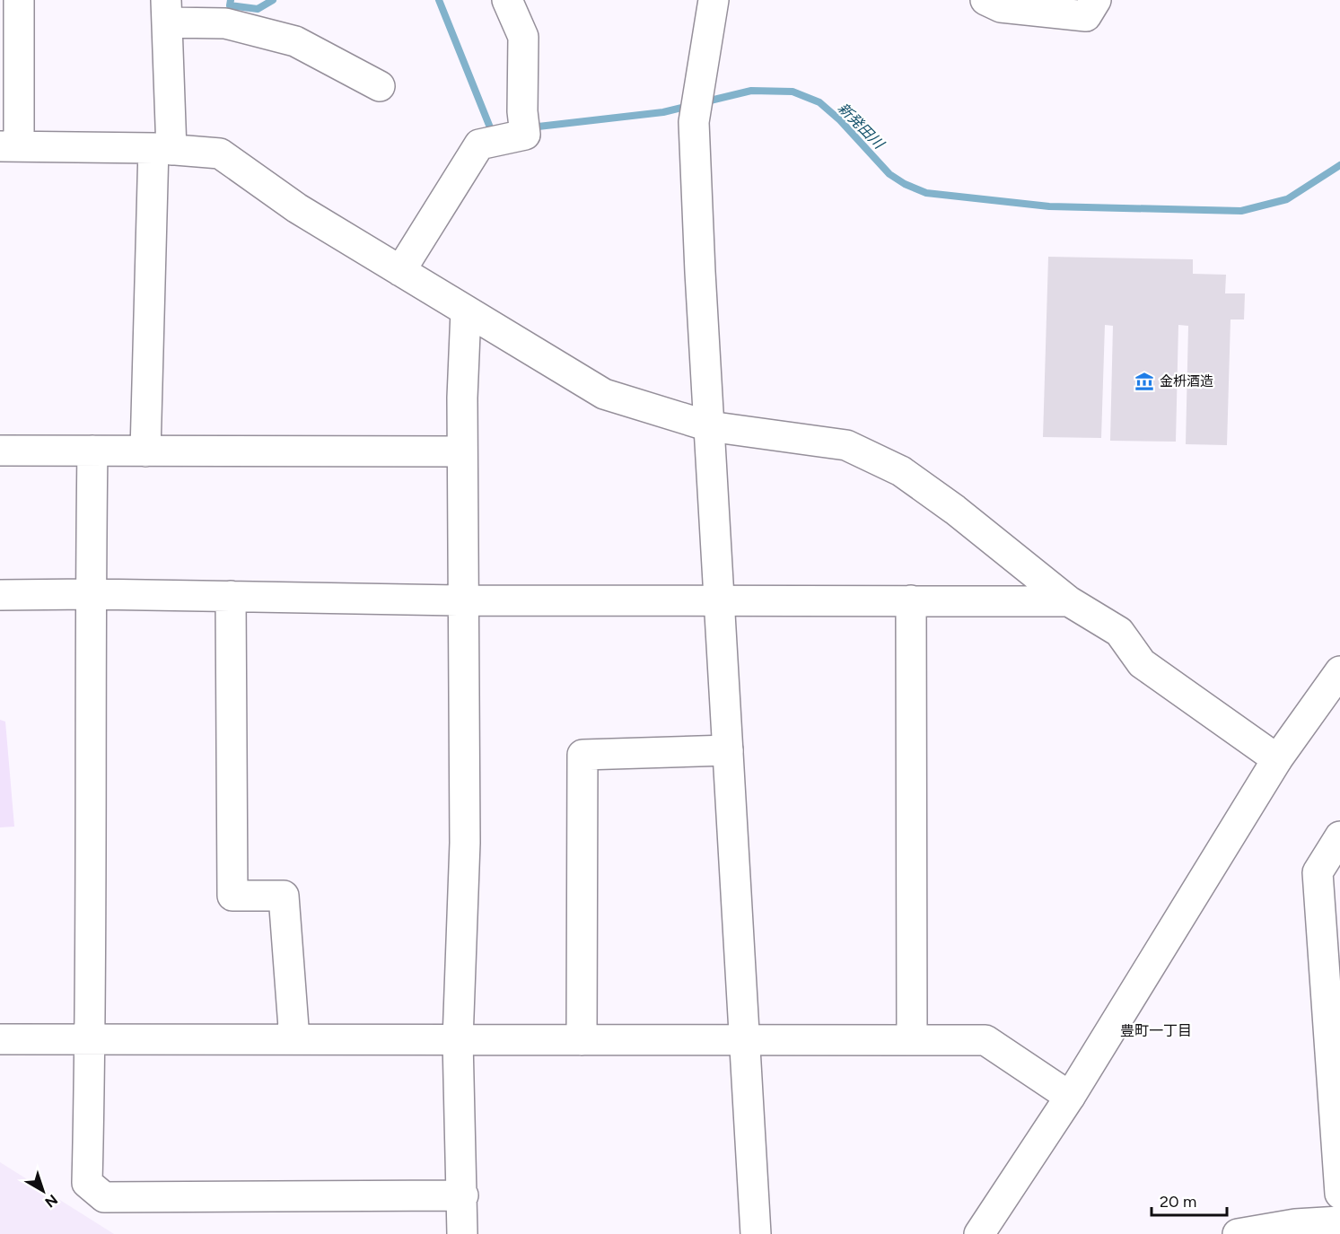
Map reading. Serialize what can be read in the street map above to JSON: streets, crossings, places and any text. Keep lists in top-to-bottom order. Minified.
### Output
{"districts":["豊町一丁目"],"water":["新発田川"],"places":{"museum":["金枡酒造"]},"scale_bar":"20 m","north":"bottom right"}
